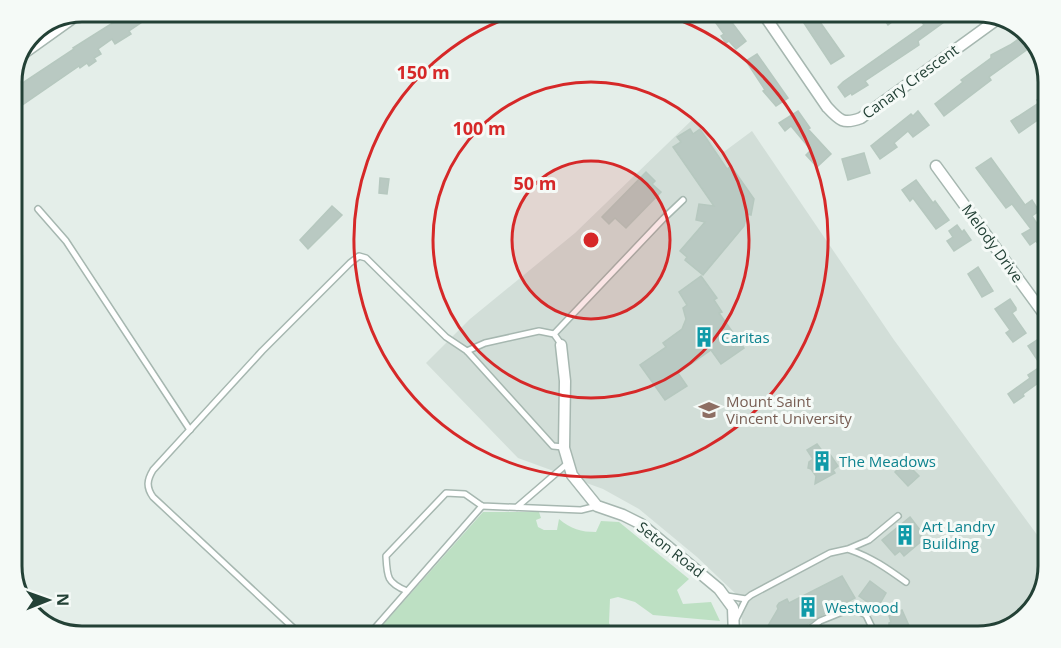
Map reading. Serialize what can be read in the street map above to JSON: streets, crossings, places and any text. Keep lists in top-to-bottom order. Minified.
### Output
{"streets":{"street":["Canary Crescent","Melody Drive","Seton Road"]},"places":{"building":["Caritas","The Meadows","Art Landry Building","Westwood"],"school or university":["Mount Saint Vincent University"]},"north":"right","rings":["150 m","100 m","50 m"]}
